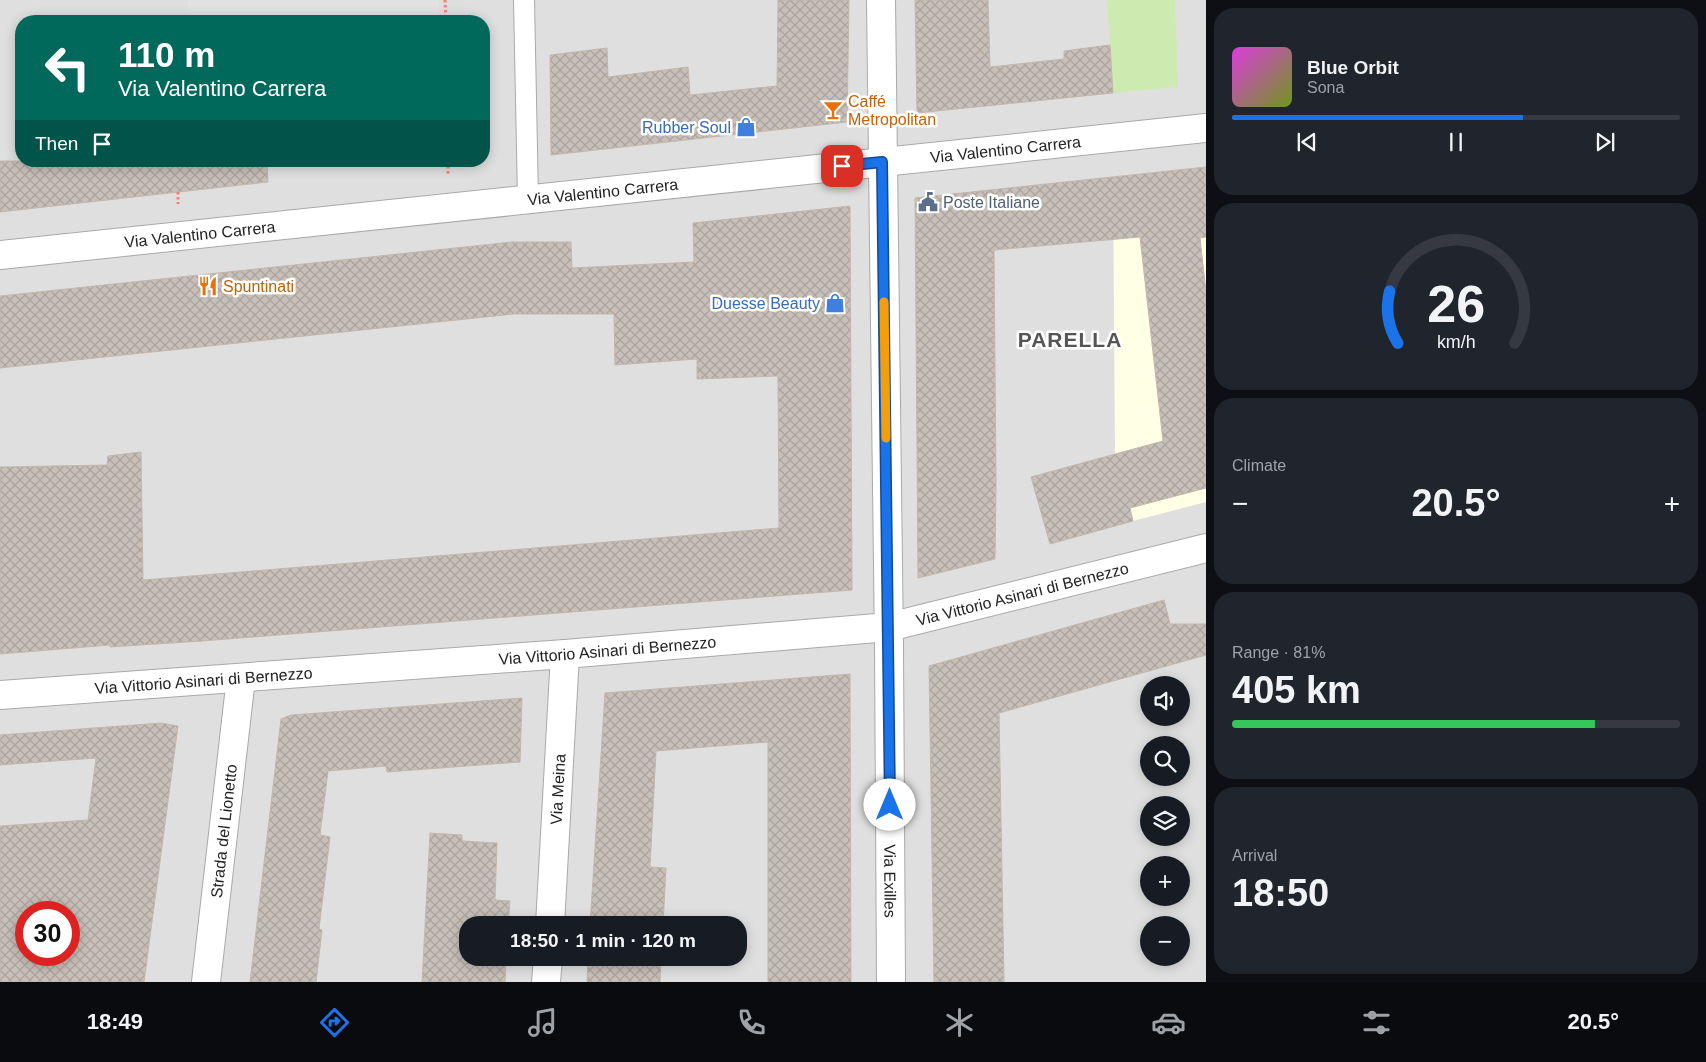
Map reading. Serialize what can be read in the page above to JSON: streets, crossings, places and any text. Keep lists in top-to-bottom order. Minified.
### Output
{"streets":{"street":["Via Valentino Carrera","Via Vittorio Asinari di Bernezzo","Via Meina","Strada del Lionetto","Via Exilles"]},"crossings":[["Via Valentino Carrera","Via Exilles"],["Via Vittorio Asinari di Bernezzo","Via Meina"],["Via Vittorio Asinari di Bernezzo","Strada del Lionetto"],["Via Vittorio Asinari di Bernezzo","Via Exilles"]],"districts":["PARELLA"],"places":{"bar":["Caffé Metropolitan"],"shop":["Rubber Soul","Duesse Beauty"],"public building":["Poste Italiane"],"restaurant":["Spuntinati"]},"page":{"turn":["110 m","Via Valentino Carrera"],"song":["Blue Orbit","Sona"],"then":"Then","tile":["Climate",["Range · 81%","405 km"],["Arrival","18:50"]],"heat":["−","20.5°","+"],"map_buttons":["+","−"],"limit":"30","trip":"18:50 · 1 min · 120 m","tabs":["18:49","20.5°"],"gauge":["26","km/h"]}}
